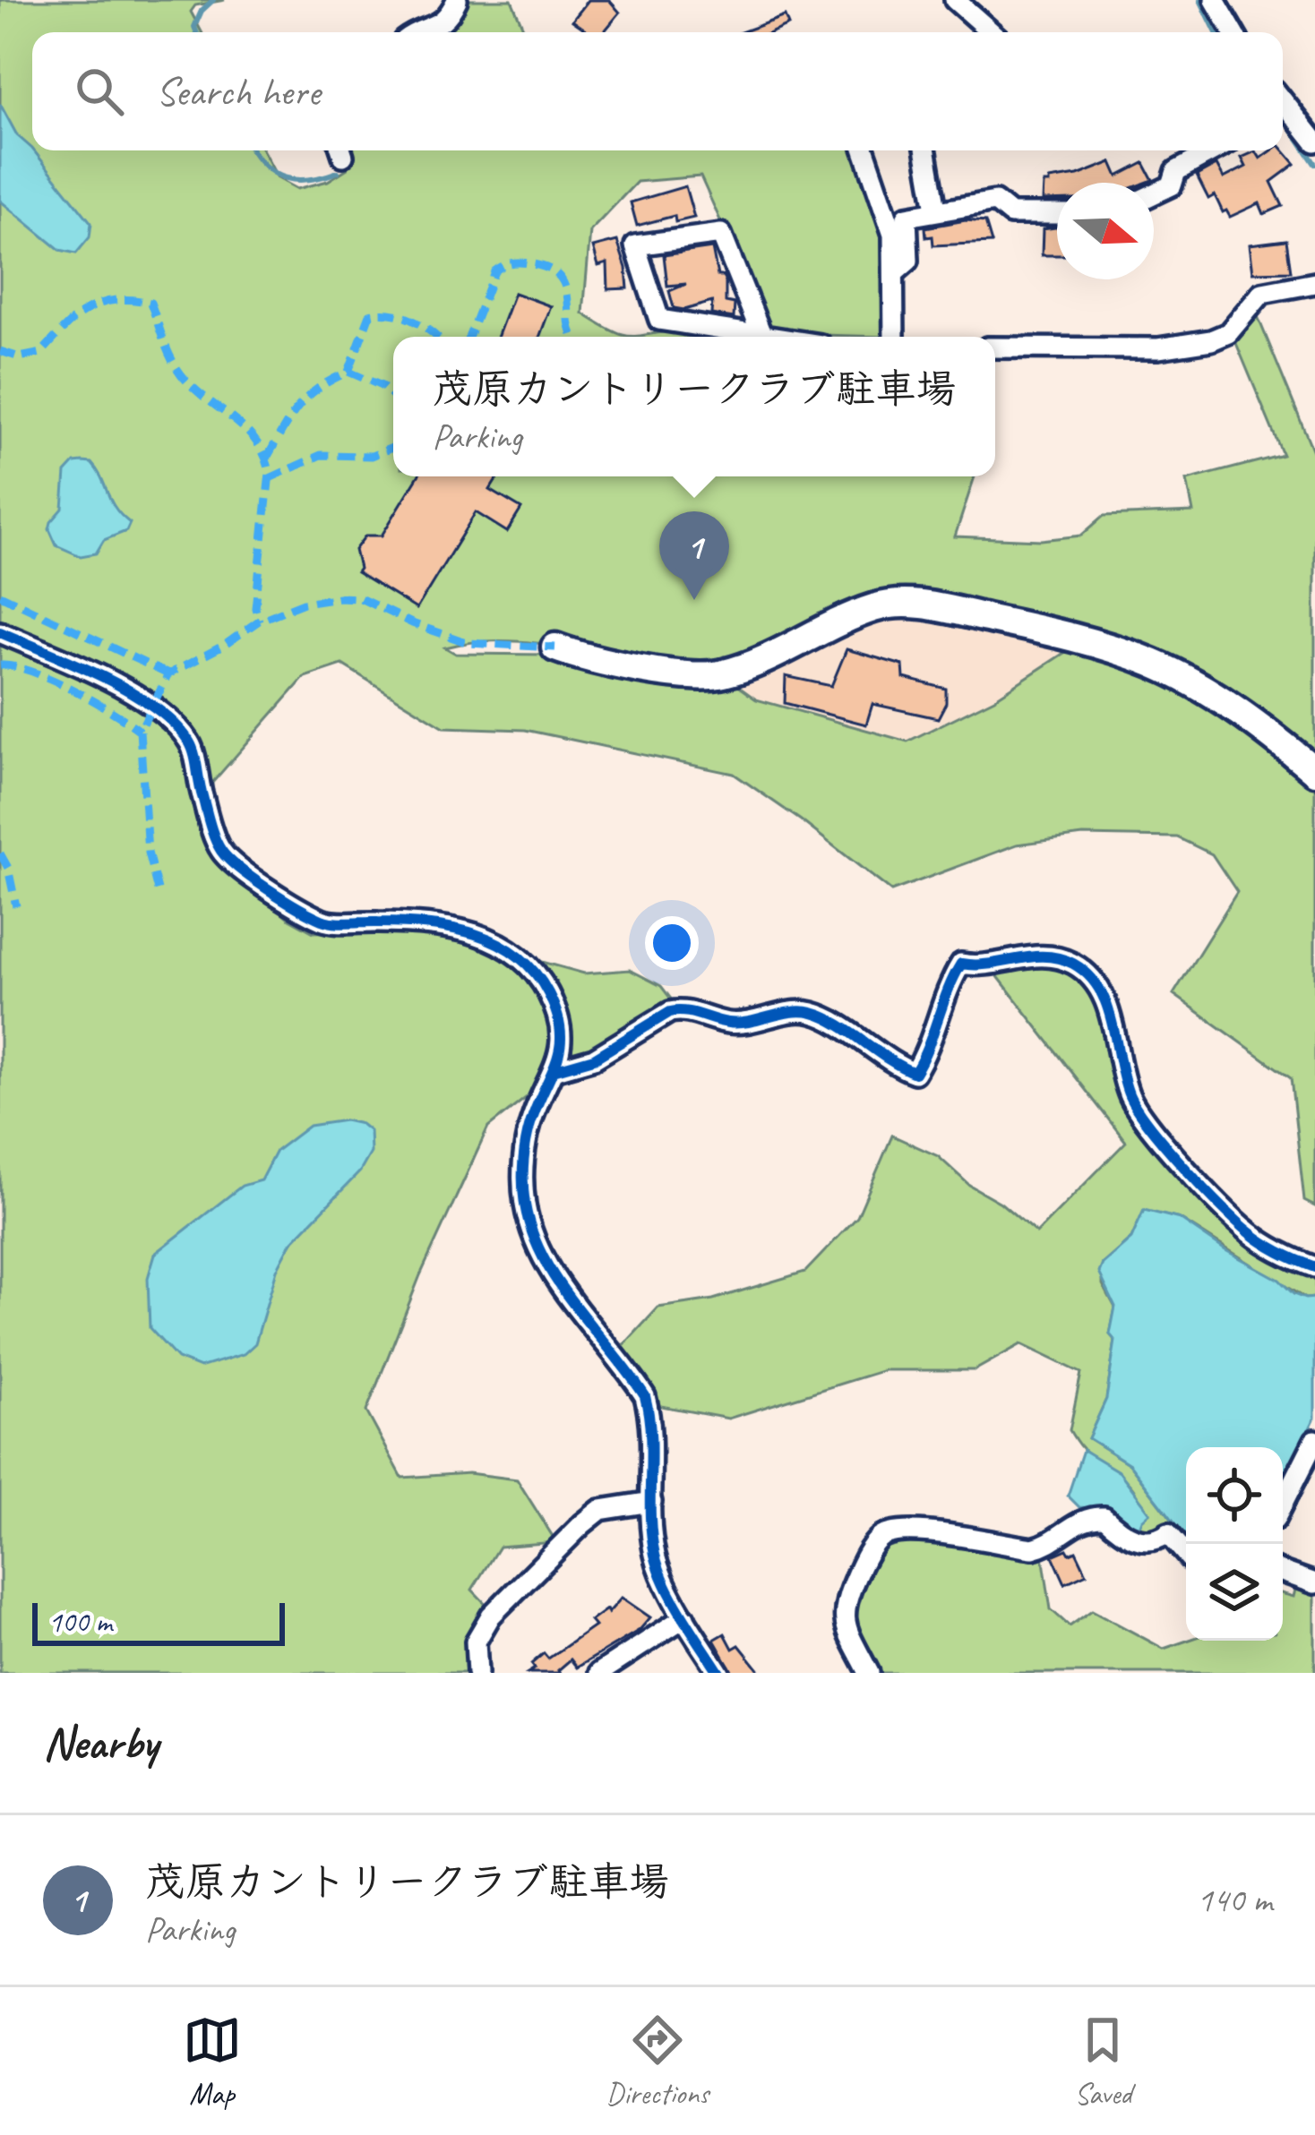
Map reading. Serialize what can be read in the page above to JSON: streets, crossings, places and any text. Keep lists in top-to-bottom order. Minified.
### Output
{"scale_bar":"100 m","north":"right","page":{"search":"Search here","popup":["茂原カントリークラブ駐車場","Parking"],"pins":"1","scale":"100 m","heading":"Nearby","list":[{"mark":"1","name":"茂原カントリークラブ駐車場","note":"Parking","value":"140 m"}],"nav":["Map","Directions","Saved"]}}
